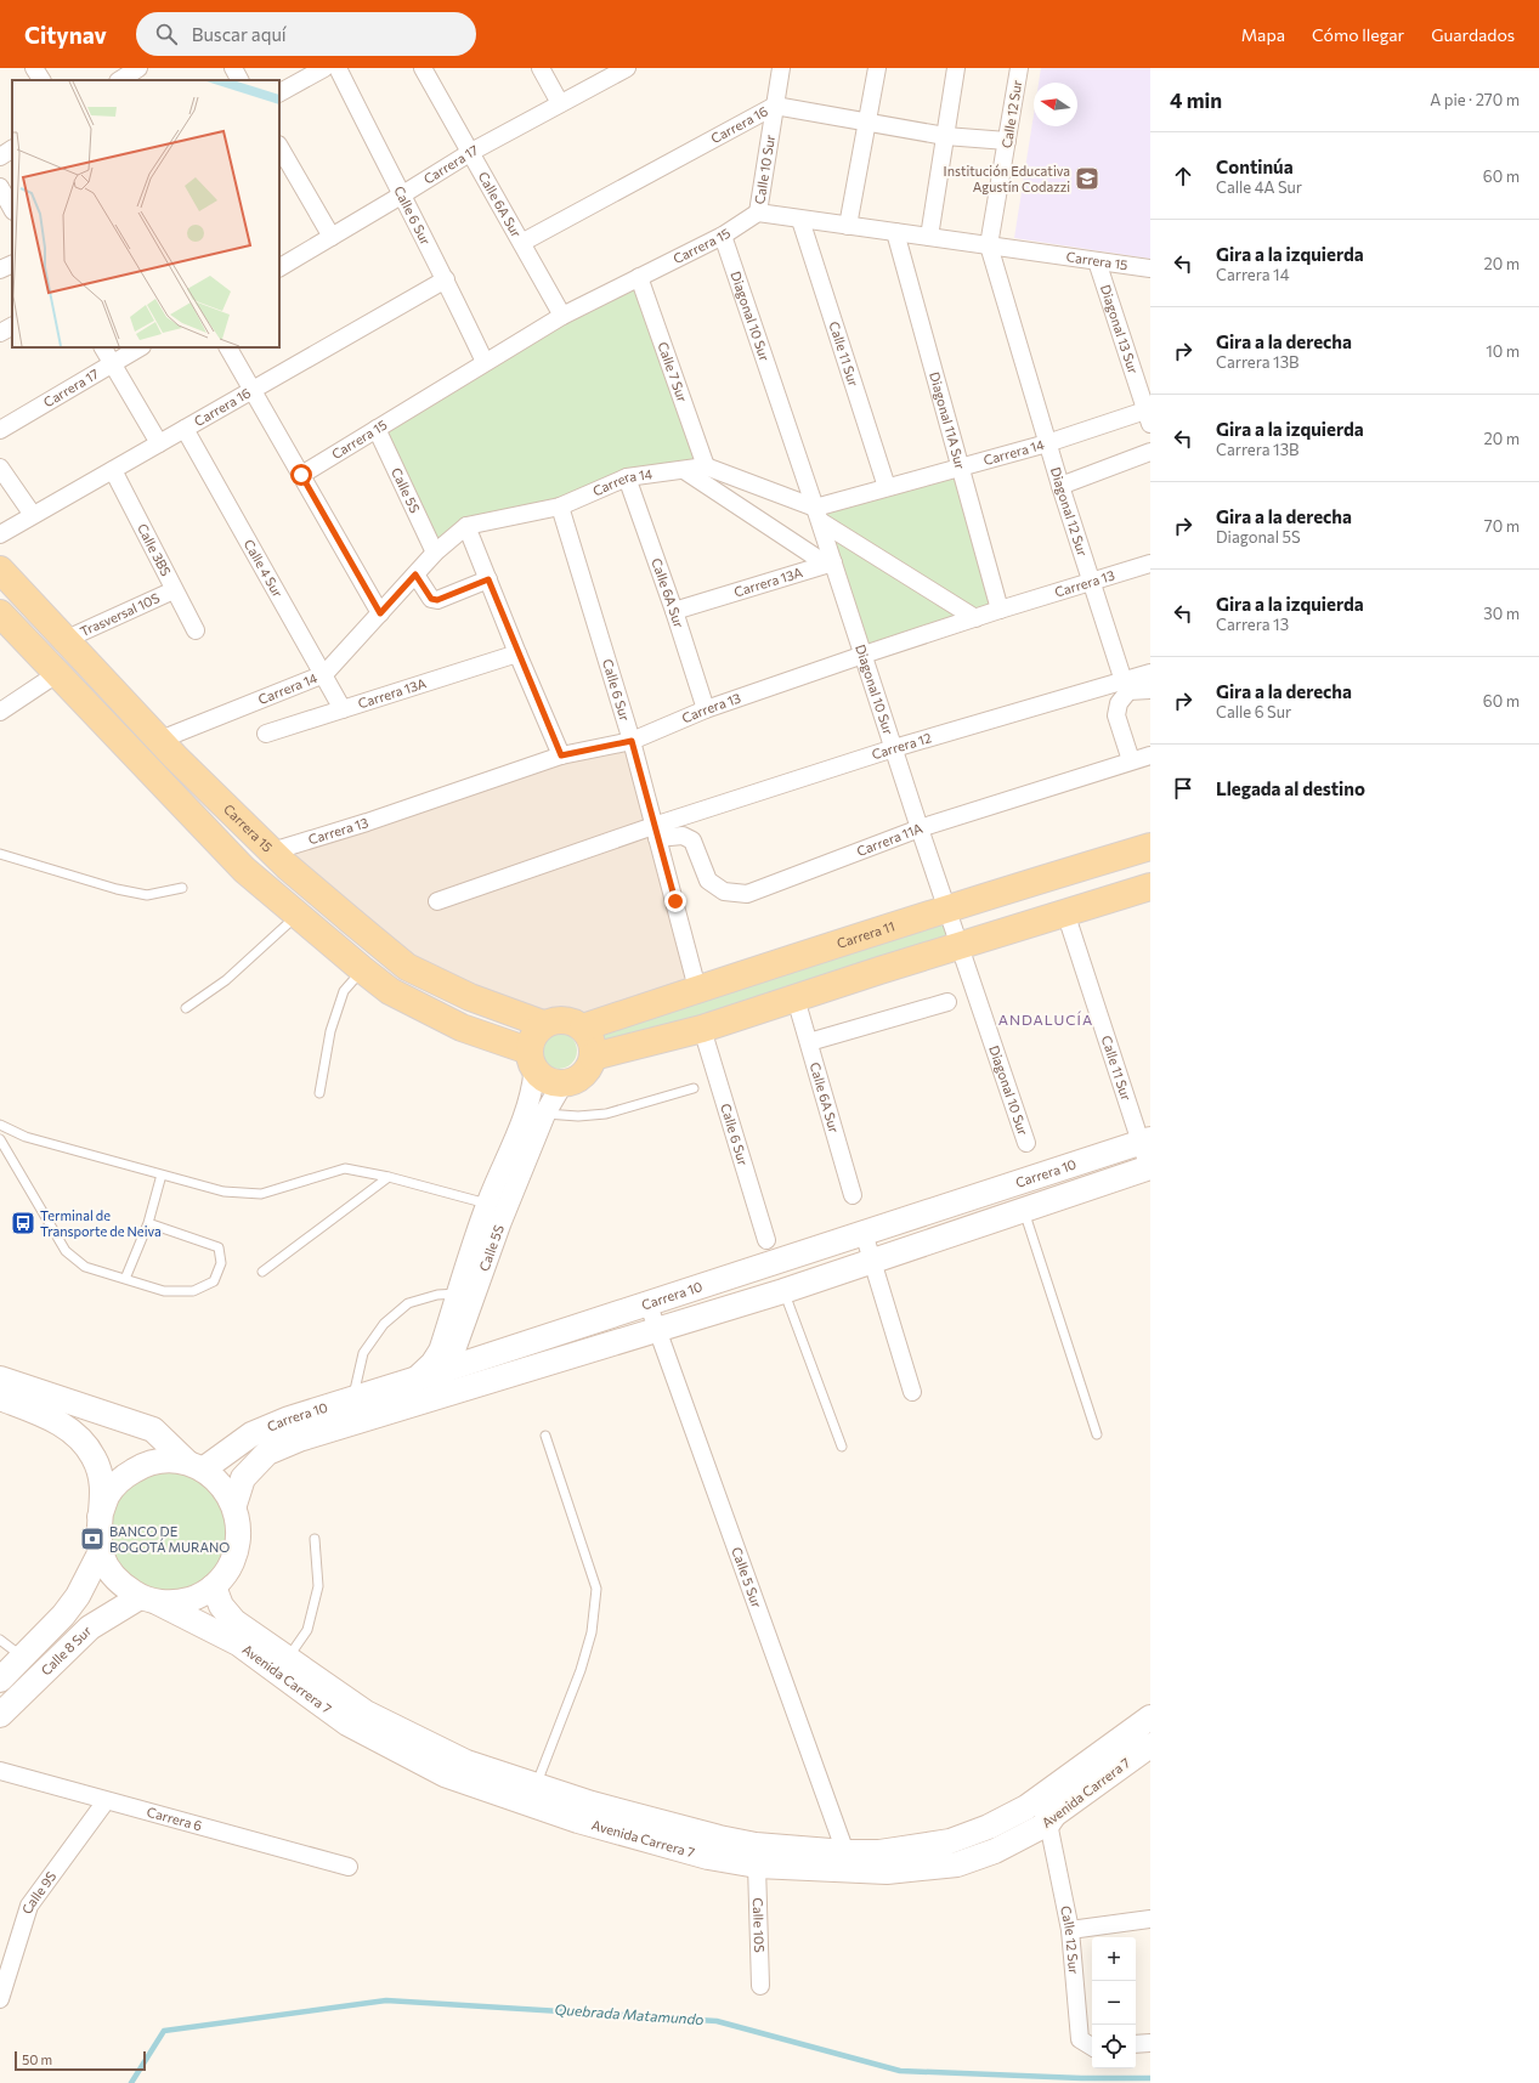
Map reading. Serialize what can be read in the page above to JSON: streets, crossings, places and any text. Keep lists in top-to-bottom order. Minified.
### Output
{"streets":{"main road":["Carrera 15","Carrera 11","Carrera 10","Calle 8 Sur","Avenida Carrera 7"],"street":["Calle 12 Sur","Carrera 16","Carrera 17","Calle 10 Sur","Calle 6A Sur","Calle 6 Sur","Diagonal 10 Sur","Diagonal 13 Sur","Calle 11 Sur","Calle 7 Sur","Diagonal 11A Sur","Carrera 14","Calle 5S","Diagonal 12 Sur","Calle 3BS","Calle 4 Sur","Carrera 13A","Carrera 13","Trasversal 10S","Carrera 12","Carrera 11A","Calle 5 Sur","Carrera 6","Calle 9S","Calle 10S"]},"crossings":[["Calle 12 Sur","Carrera 16"],["Calle 12 Sur","Carrera 15"],["Calle 12 Sur","Diagonal 12 Sur"],["Calle 12 Sur","Avenida Carrera 7"],["Carrera 16","Calle 10 Sur"],["Carrera 16","Calle 6A Sur"],["Carrera 16","Calle 6 Sur"],["Carrera 16","Calle 3BS"],["Carrera 16","Calle 4 Sur"],["Carrera 17","Calle 6A Sur"],["Carrera 17","Calle 6 Sur"],["Calle 10 Sur","Carrera 15"],["Calle 6A Sur","Carrera 15"],["Calle 6A Sur","Carrera 14"],["Calle 6A Sur","Carrera 13A"],["Calle 6A Sur","Carrera 13"],["Calle 6 Sur","Carrera 15"],["Calle 6 Sur","Carrera 14"],["Calle 6 Sur","Carrera 13"],["Calle 6 Sur","Carrera 12"],["Calle 6 Sur","Carrera 11A"],["Calle 6 Sur","Carrera 11"],["Carrera 15","Diagonal 10 Sur"],["Carrera 15","Diagonal 13 Sur"],["Carrera 15","Calle 11 Sur"],["Carrera 15","Calle 7 Sur"],["Carrera 15","Diagonal 11A Sur"],["Carrera 15","Carrera 14"],["Carrera 15","Calle 5S"],["Carrera 15","Diagonal 12 Sur"],["Carrera 15","Carrera 13"],["Carrera 15","Trasversal 10S"],["Carrera 15","Carrera 11"],["Diagonal 10 Sur","Carrera 14"],["Diagonal 10 Sur","Carrera 13A"],["Diagonal 10 Sur","Carrera 13"],["Diagonal 10 Sur","Carrera 12"],["Diagonal 10 Sur","Carrera 11A"],["Diagonal 10 Sur","Carrera 11"],["Diagonal 13 Sur","Carrera 14"],["Calle 11 Sur","Carrera 14"],["Calle 11 Sur","Carrera 10"],["Calle 7 Sur","Carrera 14"],["Diagonal 11A Sur","Carrera 14"],["Diagonal 11A Sur","Carrera 13"],["Carrera 14","Calle 5S"],["Carrera 14","Diagonal 12 Sur"],["Carrera 14","Calle 4 Sur"],["Calle 5S","Carrera 11"],["Calle 5S","Carrera 10"],["Diagonal 12 Sur","Carrera 13"],["Diagonal 12 Sur","Carrera 12"],["Calle 3BS","Trasversal 10S"],["Calle 4 Sur","Carrera 13A"],["Carrera 12","Carrera 11A"],["Carrera 10","Calle 5 Sur"],["Carrera 10","Calle 8 Sur"],["Carrera 10","Avenida Carrera 7"],["Calle 5 Sur","Avenida Carrera 7"],["Calle 8 Sur","Avenida Carrera 7"],["Avenida Carrera 7","Calle 10S"],["Carrera 6","Calle 9S"]],"districts":["ANDALUCÍA"],"water":["Quebrada Matamundo"],"places":{"school or university":["Institución Educativa Agustín Codazzi"],"bus stop":["Terminal de Transporte de Neiva"],"bank":["BANCO DE BOGOTÁ MURANO"]},"scale_bar":"50 m","north":"left","page":{"header":"Citynav","search":"Buscar aquí","nav":["Mapa","Cómo llegar","Guardados"],"heading":["4 min","A pie · 270 m"],"list":[["Continúa","Calle 4A Sur","60 m"],["Gira a la izquierda","Carrera 14","20 m"],["Gira a la derecha","Carrera 13B","10 m"],["Gira a la izquierda","Carrera 13B","20 m"],["Gira a la derecha","Diagonal 5S","70 m"],["Gira a la izquierda","Carrera 13","30 m"],["Gira a la derecha","Calle 6 Sur","60 m"],"Llegada al destino"],"map_buttons":["+","−"],"scale":"50 m"}}
